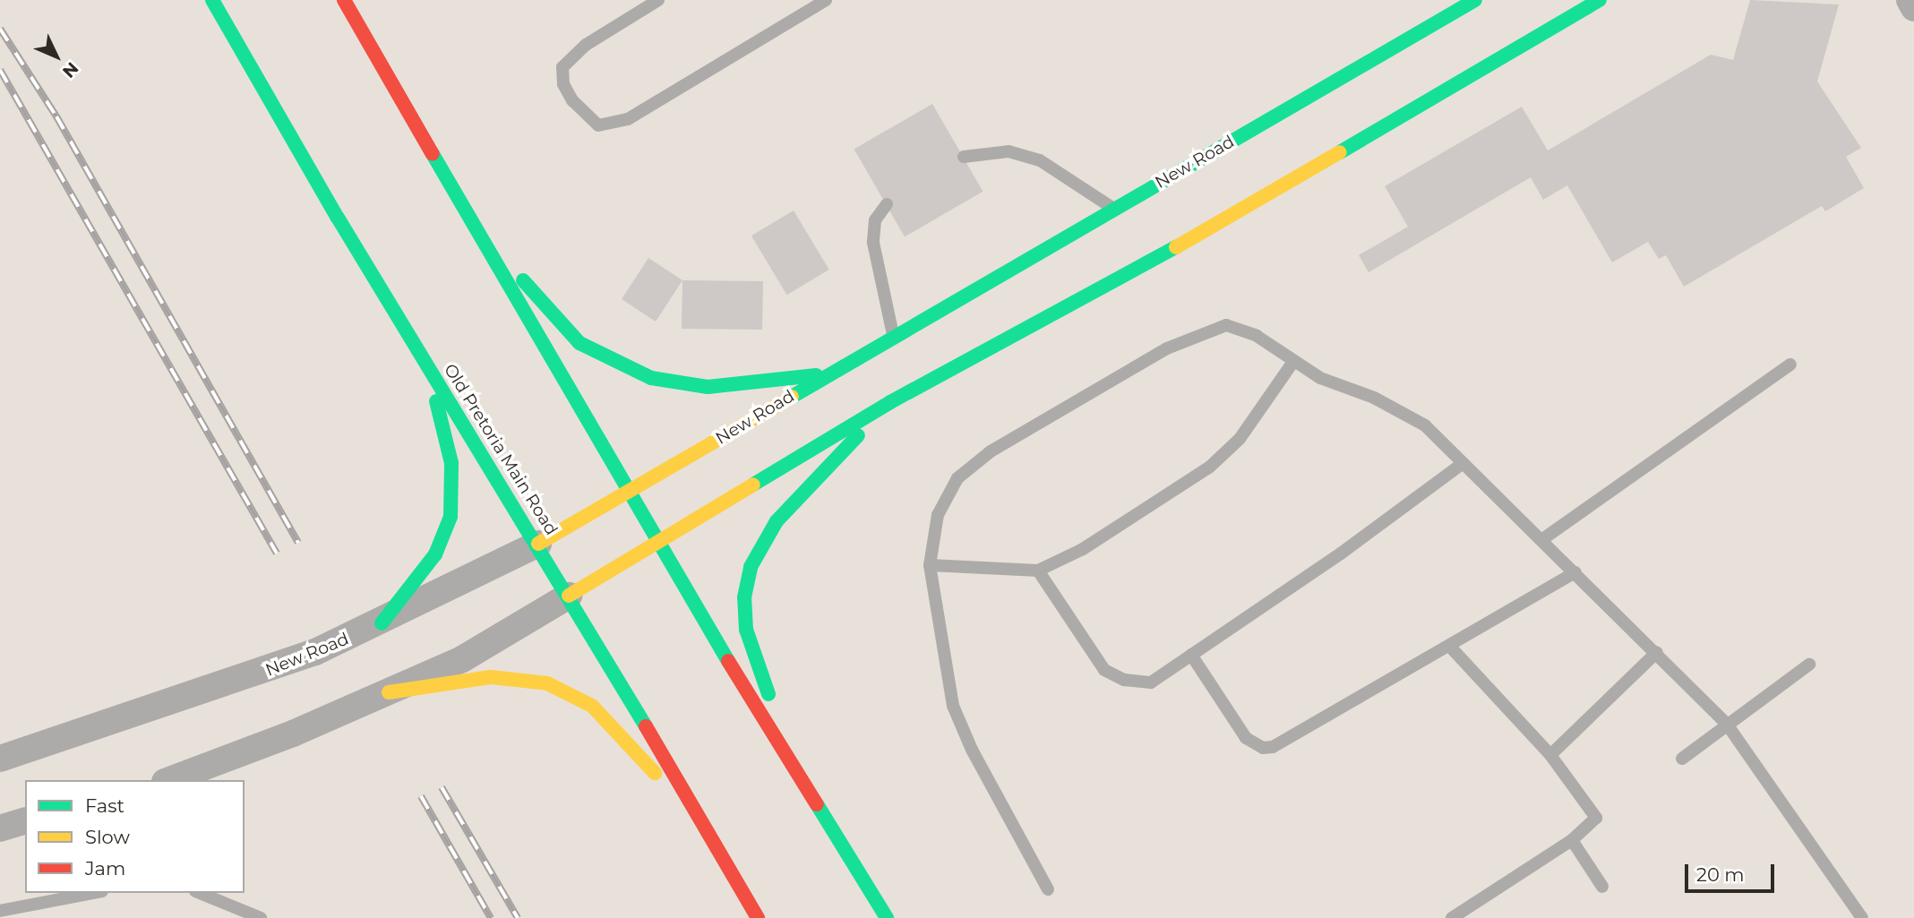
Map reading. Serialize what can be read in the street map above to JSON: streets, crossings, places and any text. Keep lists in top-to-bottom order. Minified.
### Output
{"streets":{"main road":["New Road","Old Pretoria Main Road"]},"crossings":[["New Road","Old Pretoria Main Road"]],"legend":["Fast","Slow","Jam"],"scale_bar":"20 m","north":"bottom right"}
